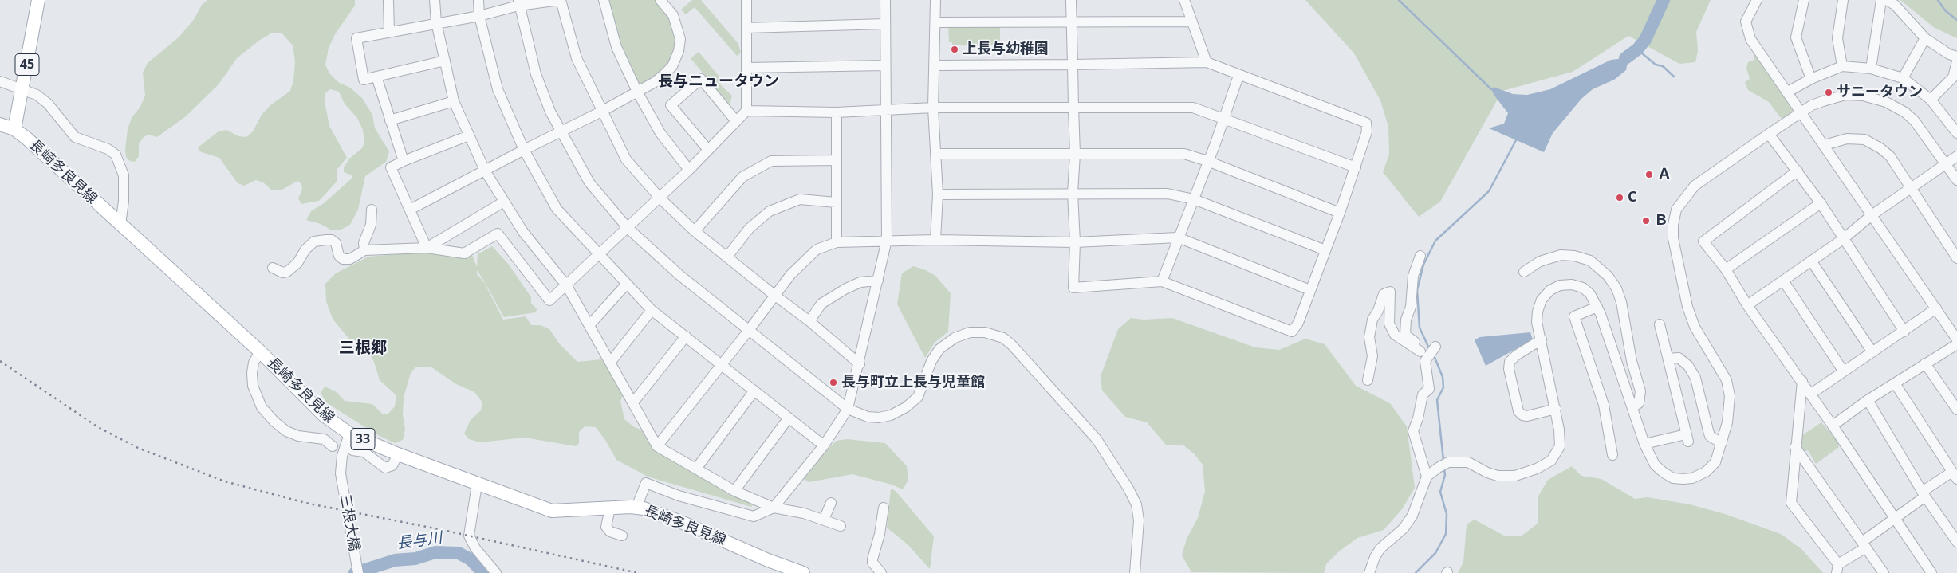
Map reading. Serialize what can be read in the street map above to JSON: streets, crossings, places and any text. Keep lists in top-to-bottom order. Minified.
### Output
{"streets":{"main road":["45","長崎多良見線","33"],"street":["三根大橋"]},"crossings":[["45","長崎多良見線"],["長崎多良見線","三根大橋"]],"districts":["長与ニュータウン","三根郷"],"water":["長与川"],"places":["上長与幼稚園","サニータウン","Ａ","C","Ｂ","長与町立上長与児童館"]}
